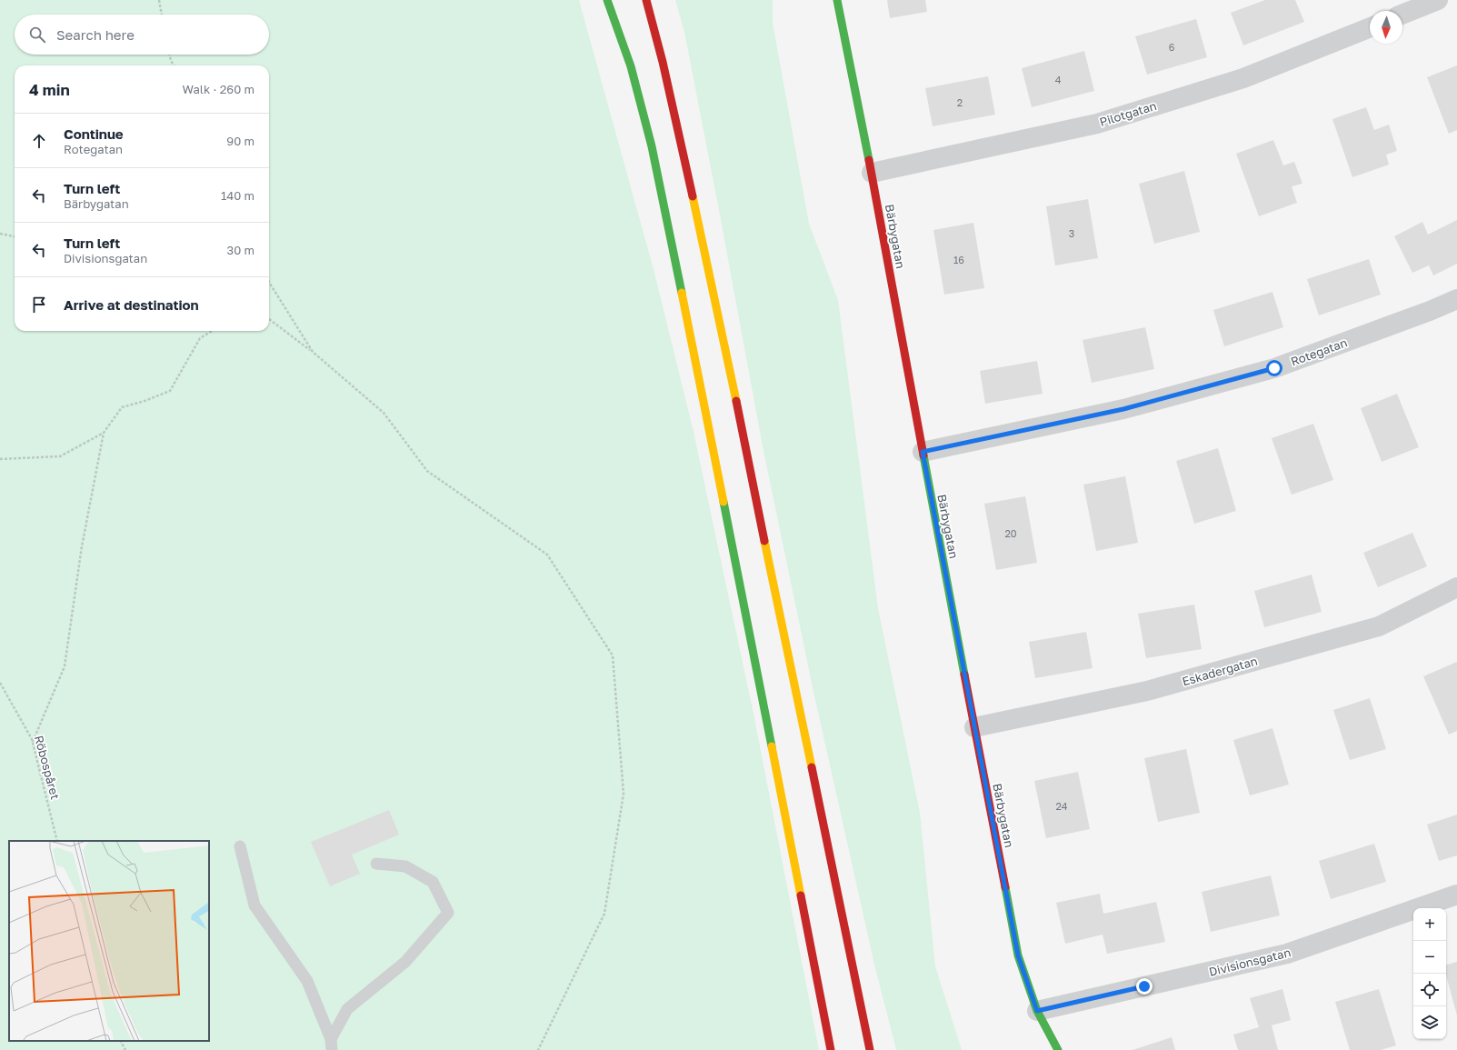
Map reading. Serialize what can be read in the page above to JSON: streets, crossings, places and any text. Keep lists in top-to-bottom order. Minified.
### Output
{"streets":{"main road":["Bärbygatan"],"street":["Pilotgatan","Rotegatan","Eskadergatan","Divisionsgatan"],"path":["Röbospåret"]},"crossings":[["Pilotgatan","Bärbygatan"],["Bärbygatan","Rotegatan"],["Bärbygatan","Eskadergatan"],["Bärbygatan","Divisionsgatan"]],"house_numbers":["6","4","2","3","16","20","24"],"north":"bottom","page":{"search":"Search here","heading":["4 min","Walk · 260 m"],"list":[["Continue","Rotegatan","90 m"],["Turn left","Bärbygatan","140 m"],["Turn left","Divisionsgatan","30 m"],"Arrive at destination"],"map_buttons":["+","−"]}}
